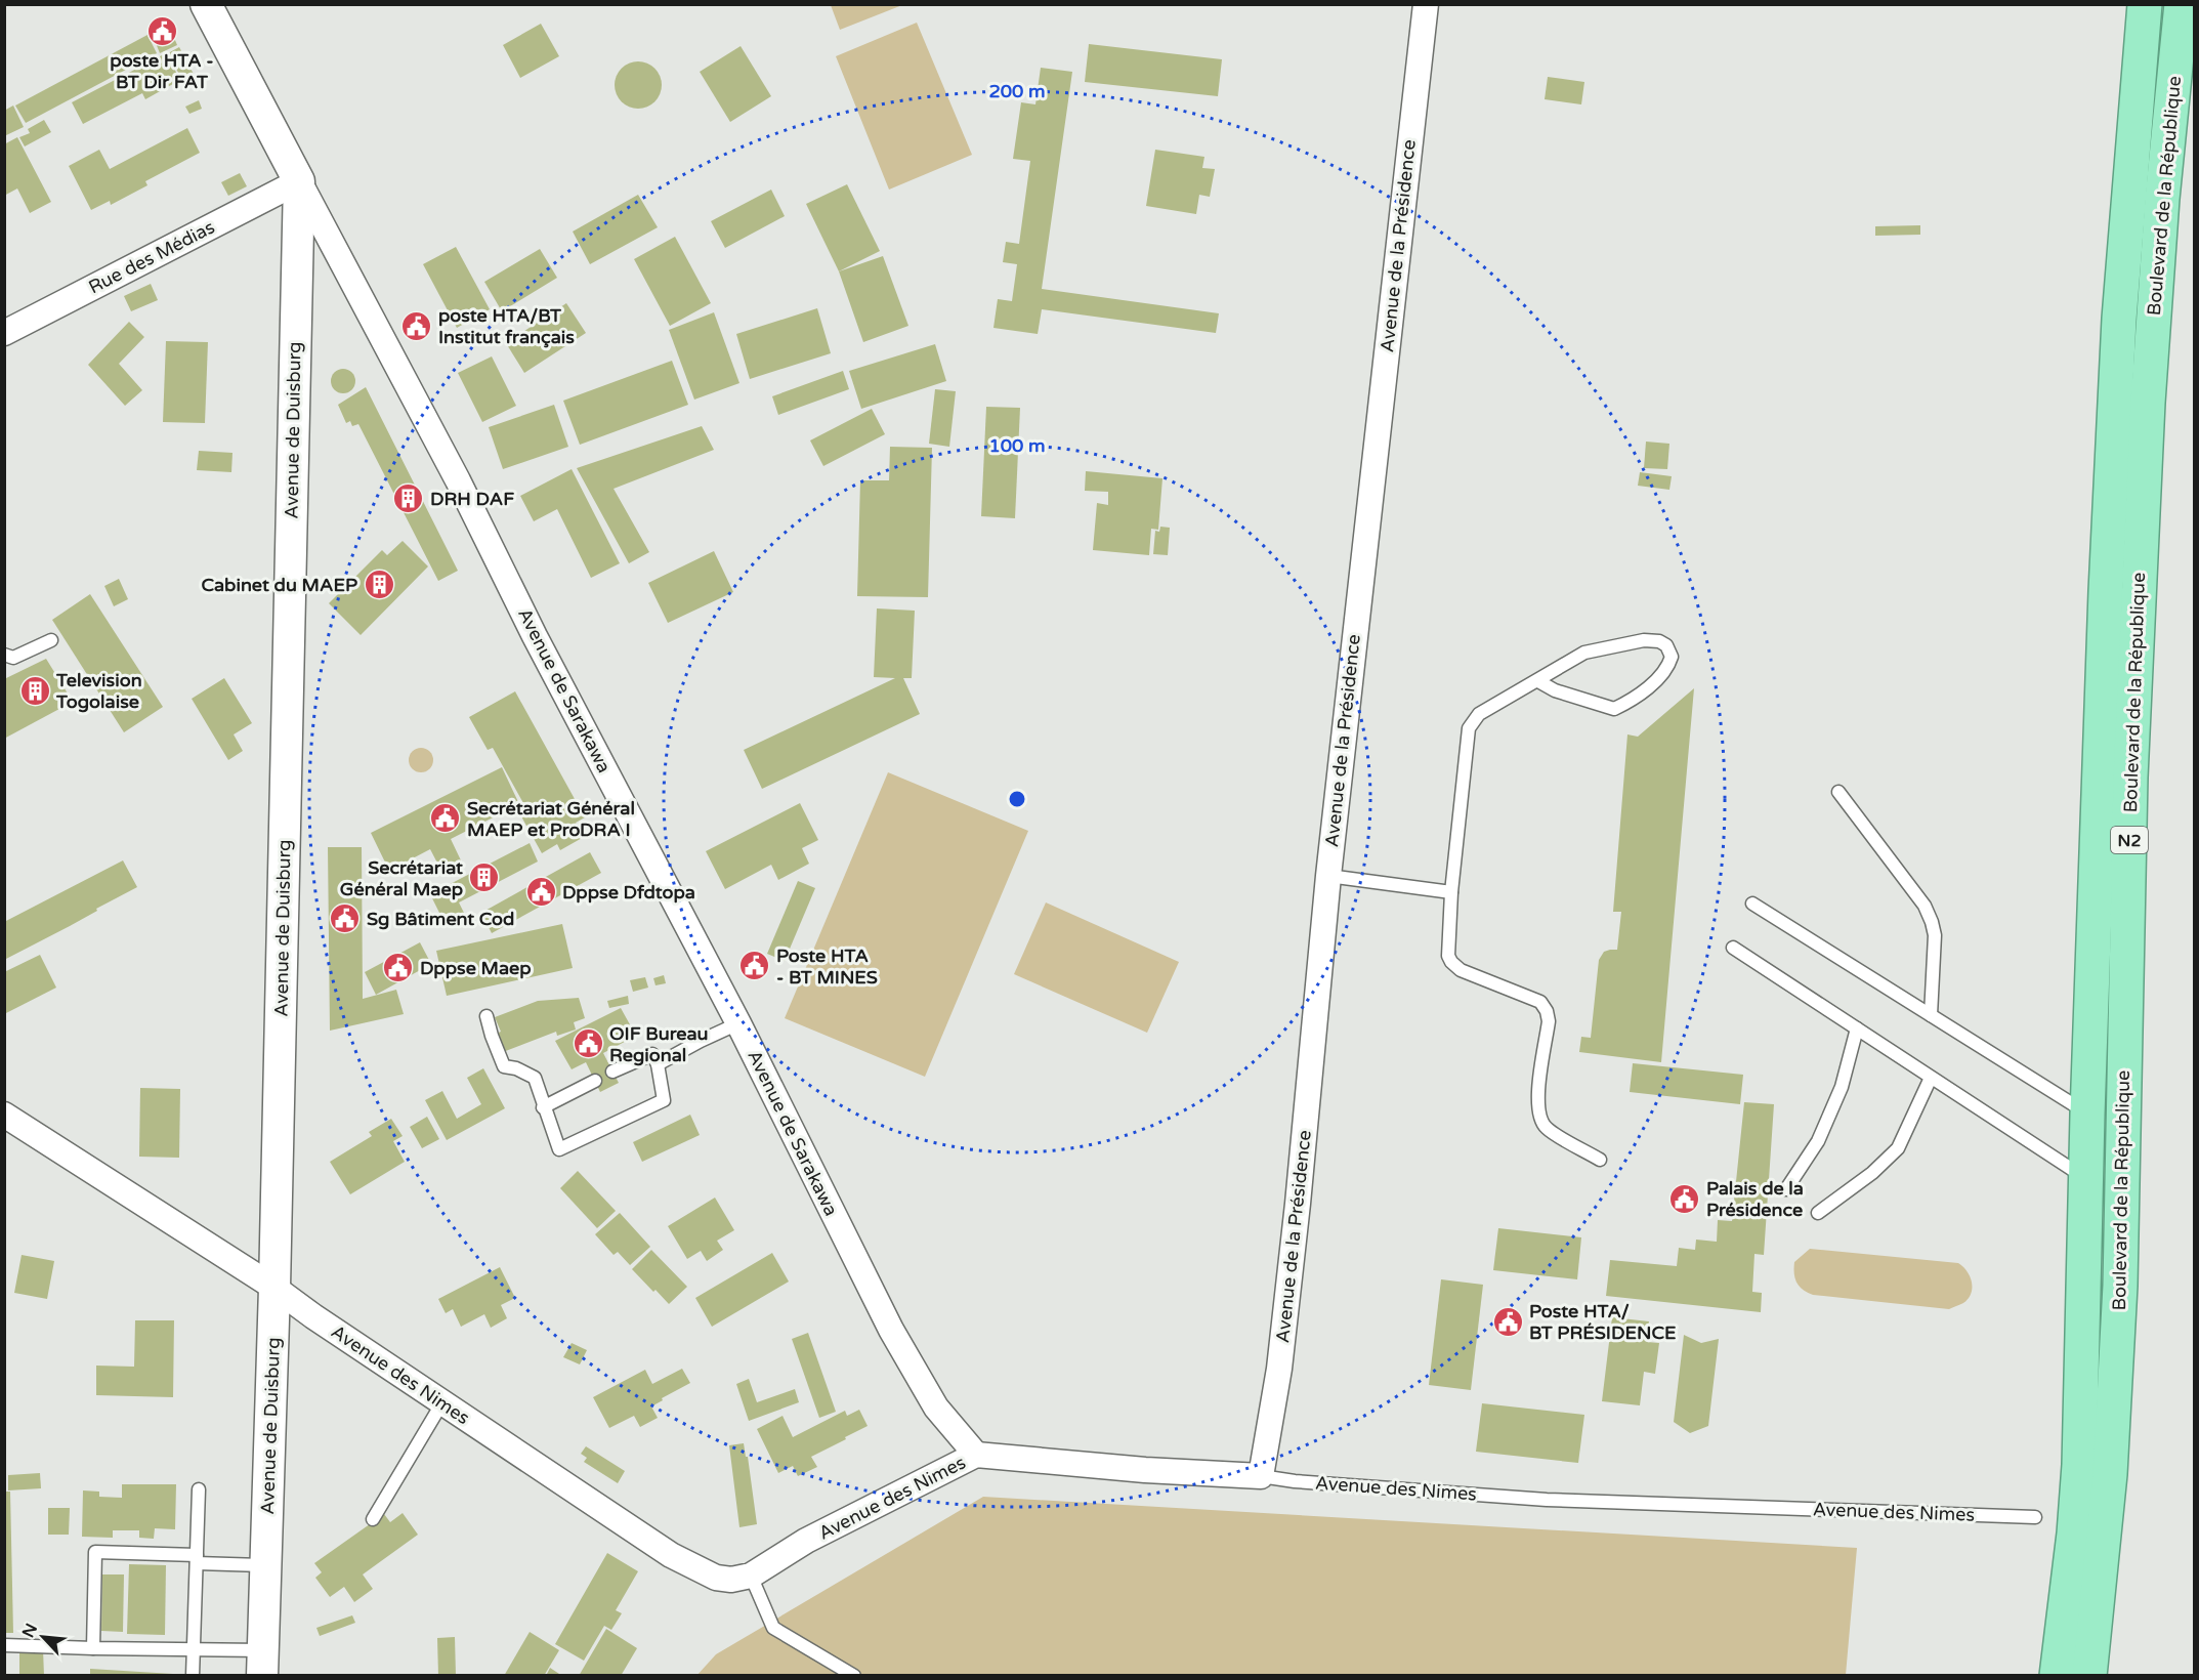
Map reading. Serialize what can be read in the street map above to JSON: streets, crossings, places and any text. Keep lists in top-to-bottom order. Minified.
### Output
{"streets":{"highway":["Boulevard de la République","N2"],"street":["Avenue de la Présidence","Rue des Médias","Avenue de Duisburg","Avenue de Sarakawa","Avenue des Nimes"]},"crossings":[["Avenue de la Présidence","Avenue des Nimes"],["Rue des Médias","Avenue de Duisburg"],["Rue des Médias","Avenue de Sarakawa"],["Avenue de Duisburg","Avenue de Sarakawa"],["Avenue de Duisburg","Avenue des Nimes"],["Avenue de Sarakawa","Avenue des Nimes"]],"places":{"public building":["poste HTA - BT Dir FAT","poste HTA/BT Institut français","Secrétariat Général MAEP et ProDRA I","Dppse Dfdtopa","Sg Bâtiment Cod","Poste HTA - BT MINES","Dppse Maep","OIF Bureau Regional","Palais de la Présidence","Poste HTA/ BT PRÉSIDENCE"],"building":["DRH DAF","Cabinet du MAEP","Television Togolaise","Secrétariat Général Maep"]},"north":"top left","rings":["200 m","100 m"]}
